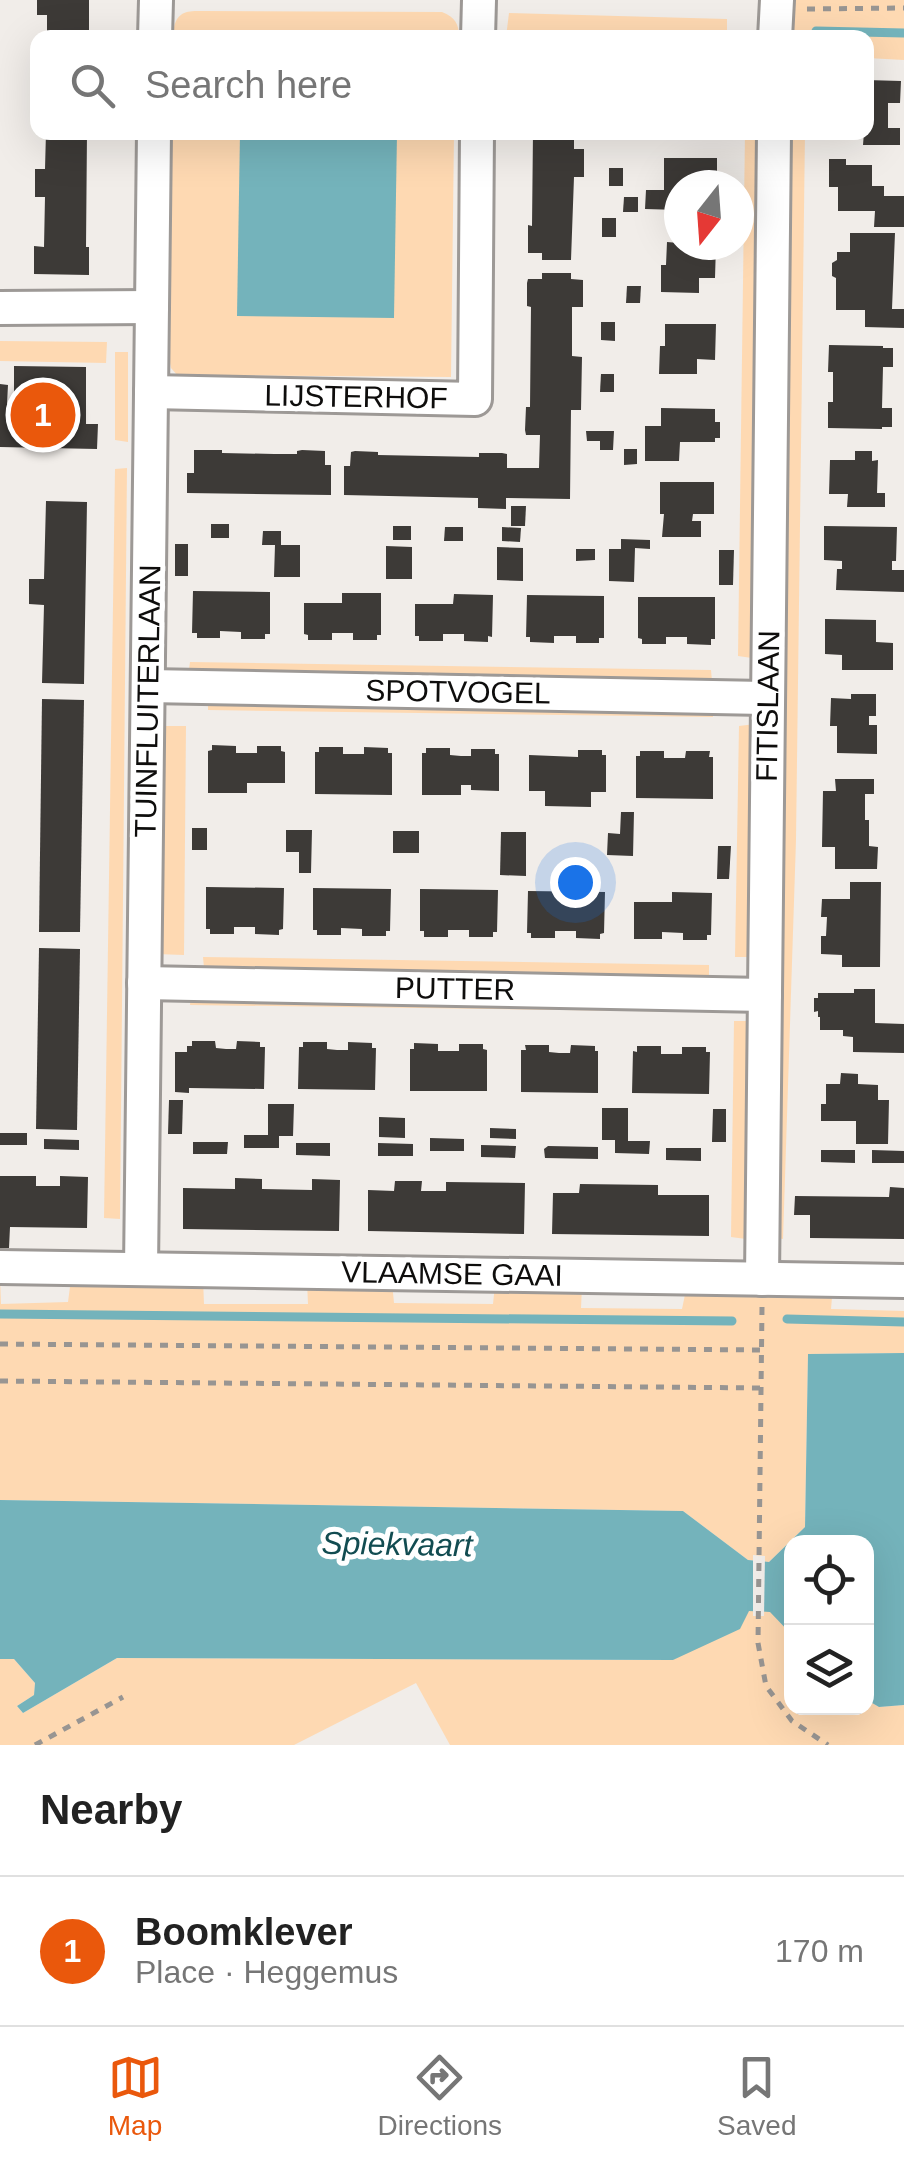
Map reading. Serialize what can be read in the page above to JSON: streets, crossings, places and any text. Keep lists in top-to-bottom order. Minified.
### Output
{"streets":{"street":["LIJSTERHOF","SPOTVOGEL","TUINFLUITERLAAN","FITISLAAN","PUTTER","VLAAMSE GAAI"]},"crossings":[["LIJSTERHOF","TUINFLUITERLAAN"],["SPOTVOGEL","TUINFLUITERLAAN"],["SPOTVOGEL","FITISLAAN"],["TUINFLUITERLAAN","PUTTER"],["TUINFLUITERLAAN","VLAAMSE GAAI"],["FITISLAAN","PUTTER"],["FITISLAAN","VLAAMSE GAAI"]],"water":["Spiekvaart"],"north":"bottom","page":{"search":"Search here","pins":"1","heading":"Nearby","list":[{"mark":"1","name":"Boomklever","note":"Place · Heggemus","value":"170 m"}],"nav":["Map","Directions","Saved"]}}
